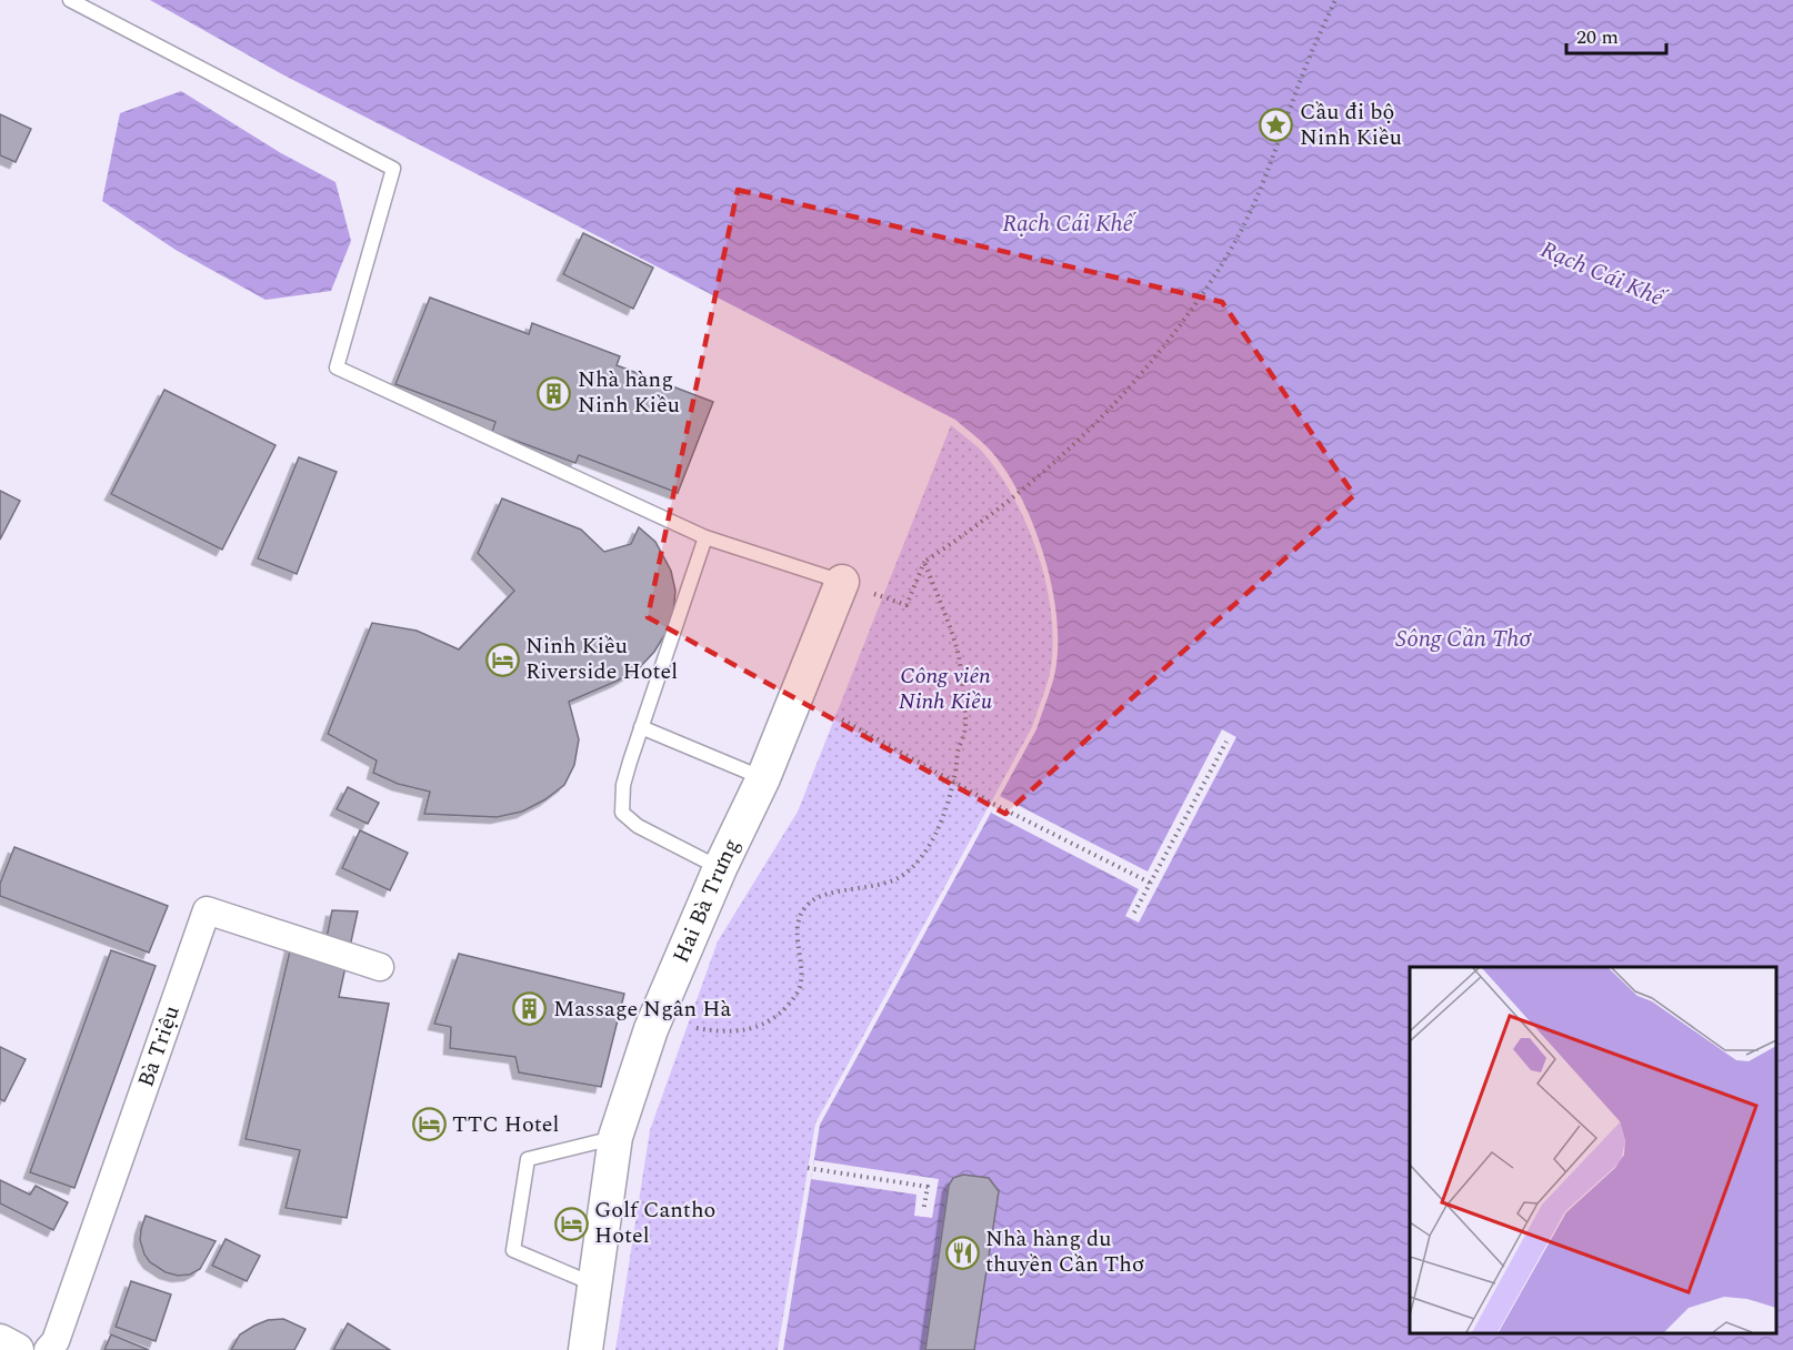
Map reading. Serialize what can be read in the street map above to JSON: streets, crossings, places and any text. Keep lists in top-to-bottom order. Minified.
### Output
{"streets":{"street":["Hai Bà Trưng","Bà Triệu"]},"water":["Rạch Cái Khế","Sông Cần Thơ"],"parks":["Công viên Ninh Kiều"],"places":{"place":["Cầu đi bộ Ninh Kiều"],"building":["Nhà hàng Ninh Kiều","Massage Ngân Hà"],"hotel":["Ninh Kiều Riverside Hotel","TTC Hotel","Golf Cantho Hotel"],"restaurant":["Nhà hàng du thuyền Cần Thơ"]},"scale_bar":"20 m"}
